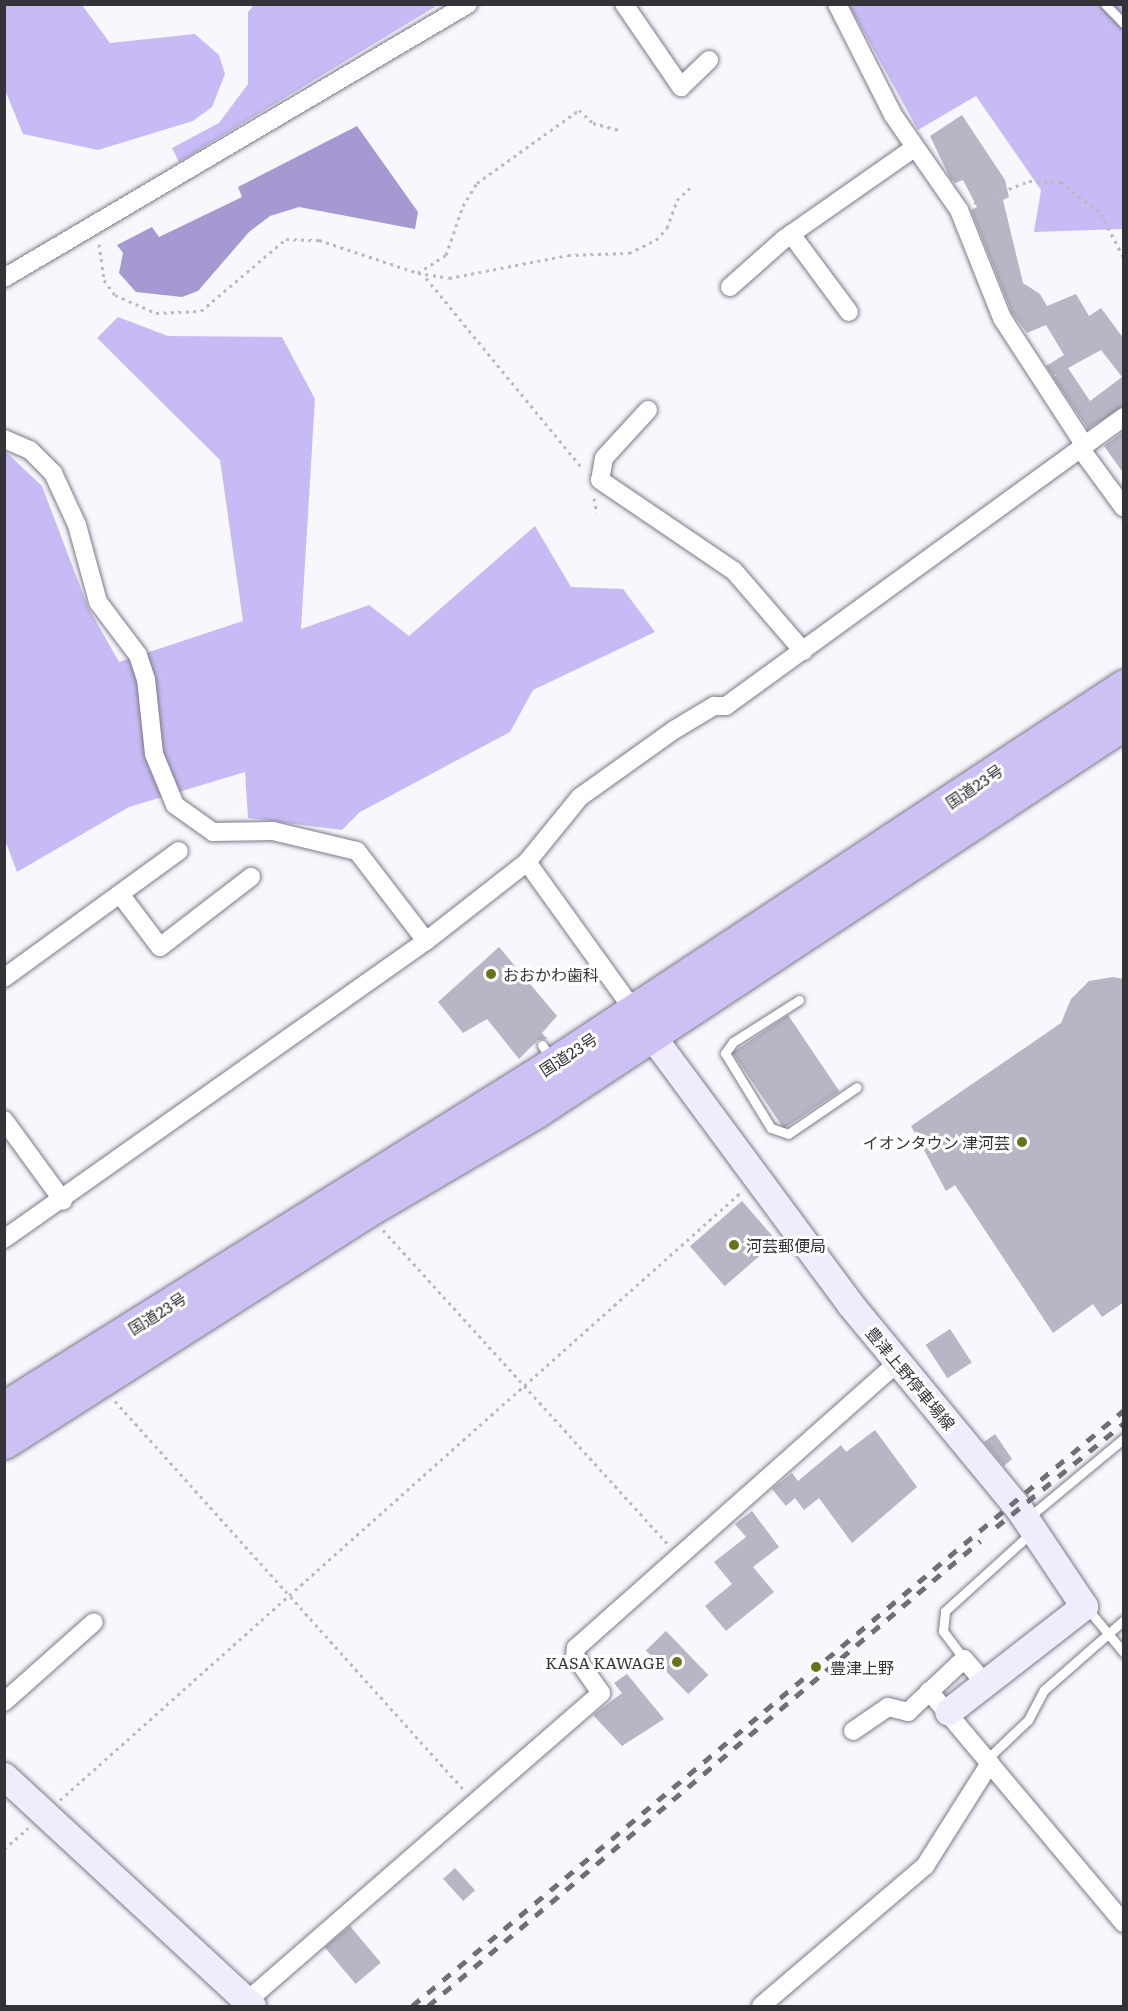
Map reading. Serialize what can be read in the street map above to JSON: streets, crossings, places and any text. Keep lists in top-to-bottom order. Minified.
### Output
{"streets":{"highway":["国道23号"],"main road":["豊津上野停車場線"]},"crossings":[["国道23号","豊津上野停車場線"]],"places":["おおかわ歯科","イオンタウン 津河芸","河芸郵便局","KASA KAWAGE","豊津上野"]}
